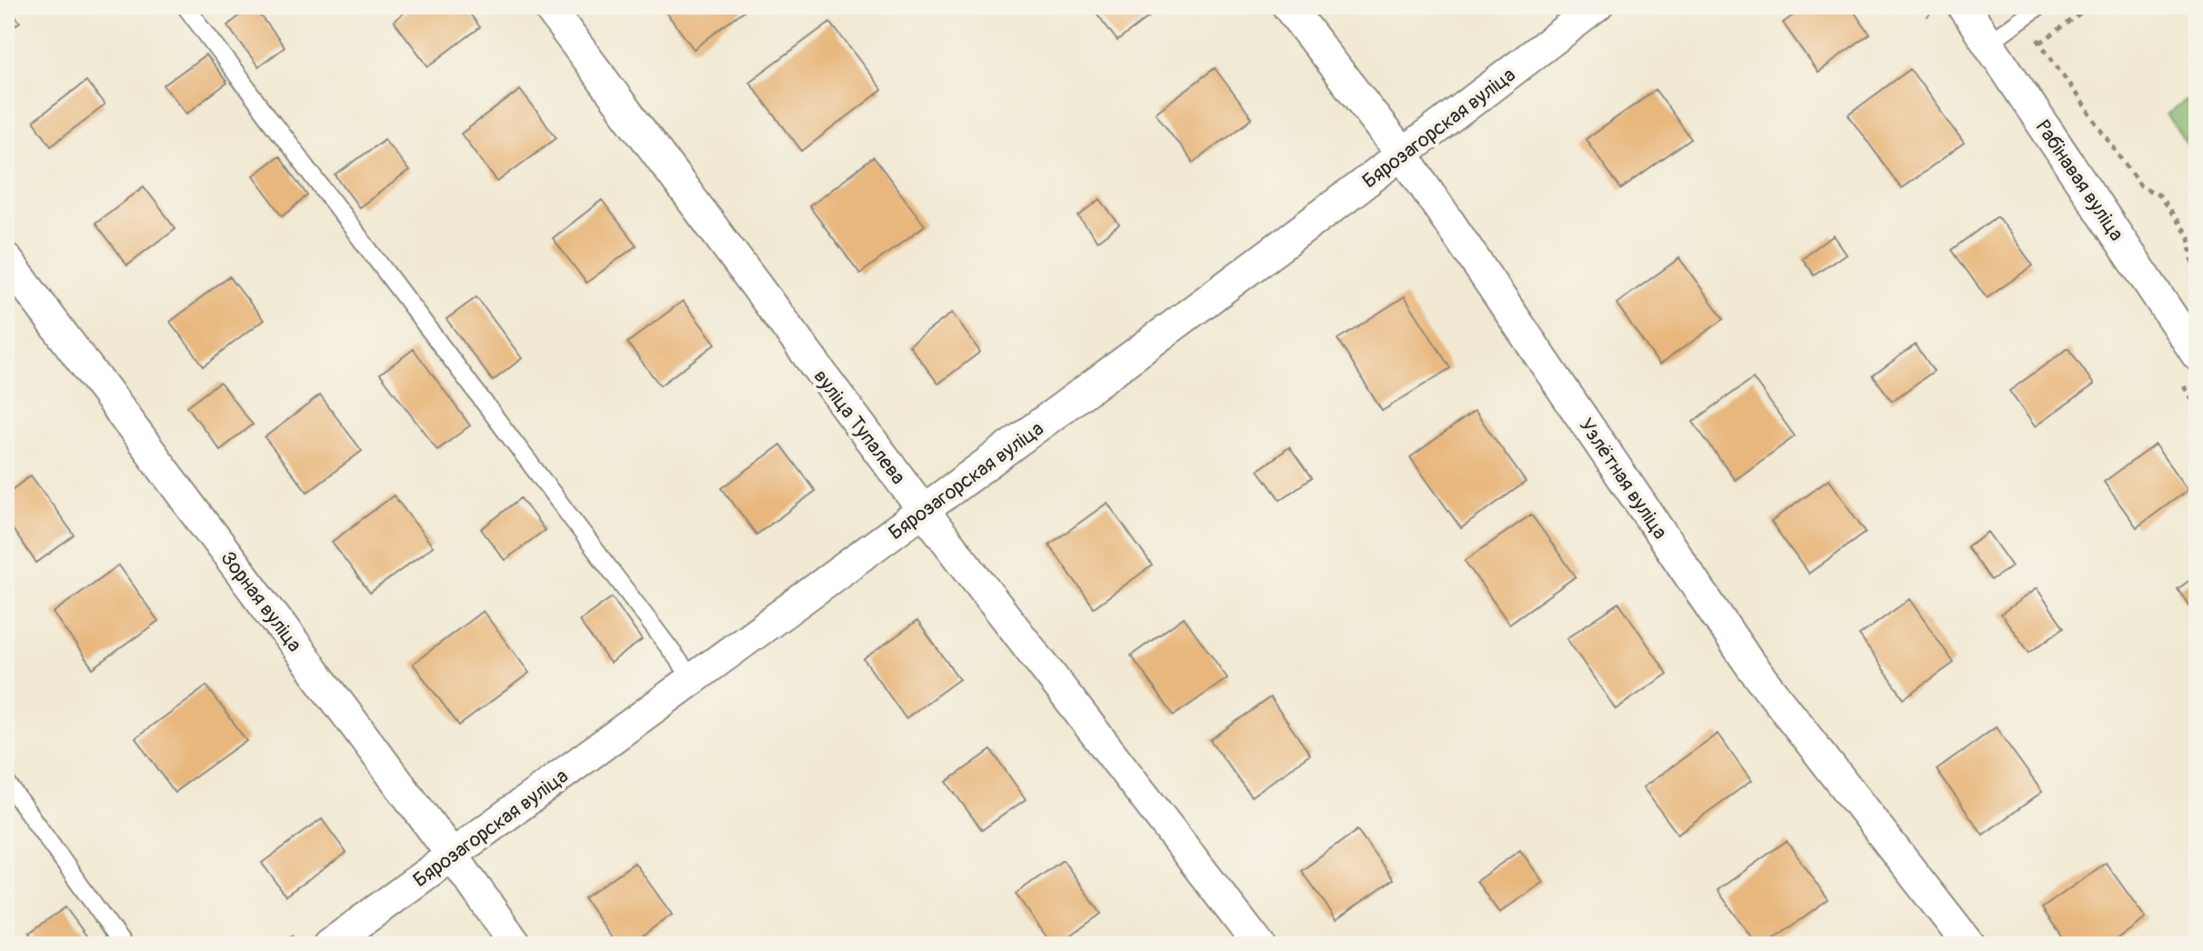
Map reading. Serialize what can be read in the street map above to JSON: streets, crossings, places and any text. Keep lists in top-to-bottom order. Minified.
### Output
{"streets":{"street":["Бярозагорская вуліца","Рабінавая вуліца","вуліца Тупалева","Узлётная вуліца","Зорная вуліца"]},"crossings":[["Бярозагорская вуліца","вуліца Тупалева"],["Бярозагорская вуліца","Узлётная вуліца"],["Бярозагорская вуліца","Зорная вуліца"]]}
